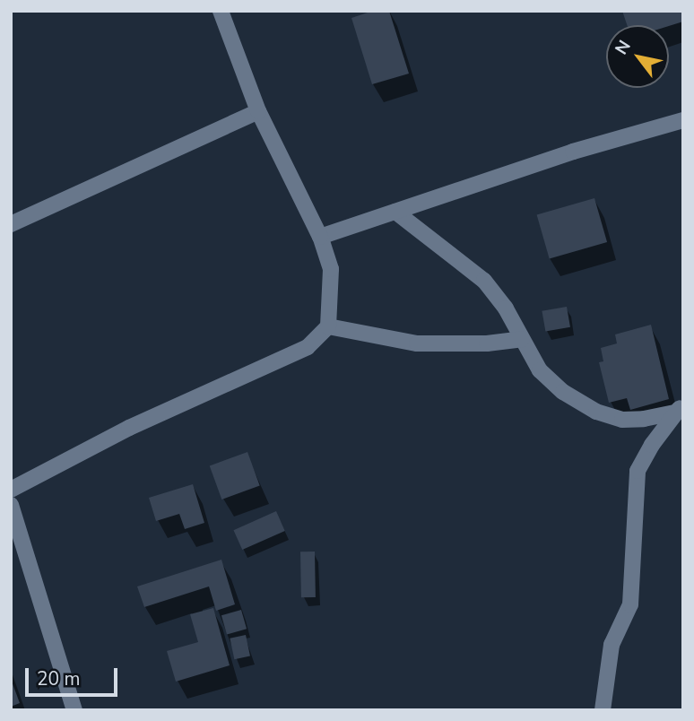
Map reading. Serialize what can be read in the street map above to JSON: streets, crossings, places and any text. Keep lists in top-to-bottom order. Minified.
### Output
{"scale_bar":"20 m","north":"top left"}
